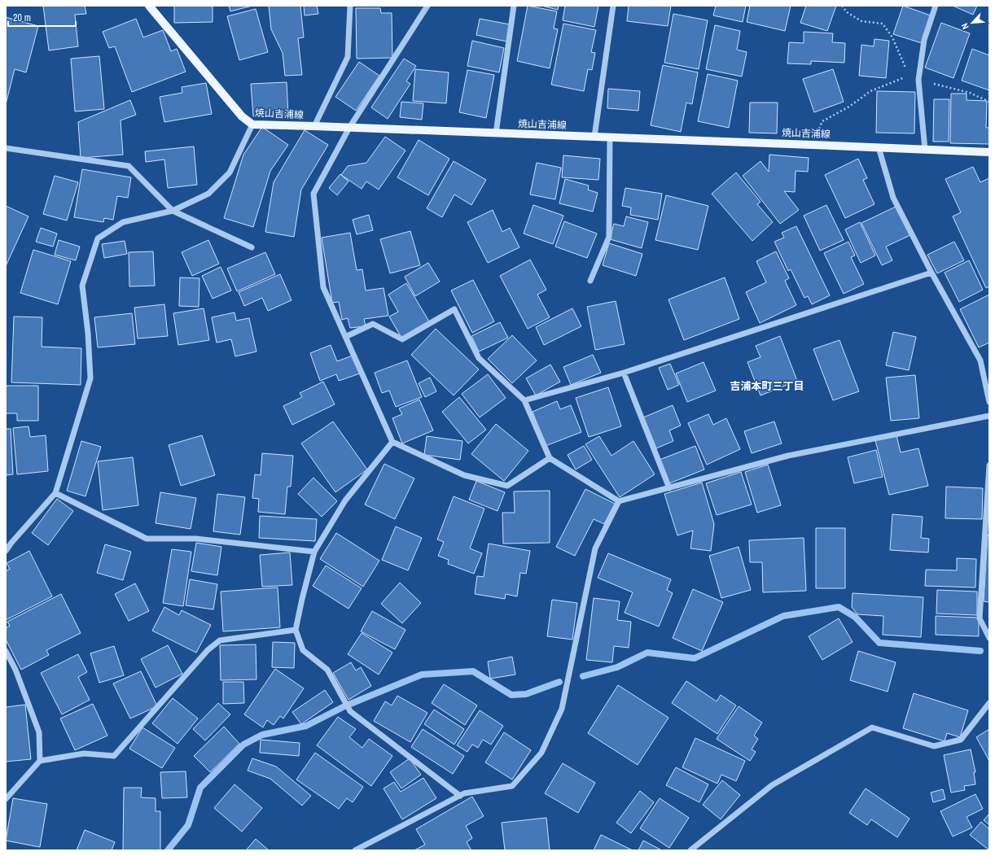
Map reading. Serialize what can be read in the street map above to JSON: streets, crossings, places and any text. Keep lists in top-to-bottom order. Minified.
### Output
{"streets":{"main road":["焼山吉浦線"]},"districts":["吉浦本町三丁目"],"scale_bar":"20 m","north":"bottom left"}
